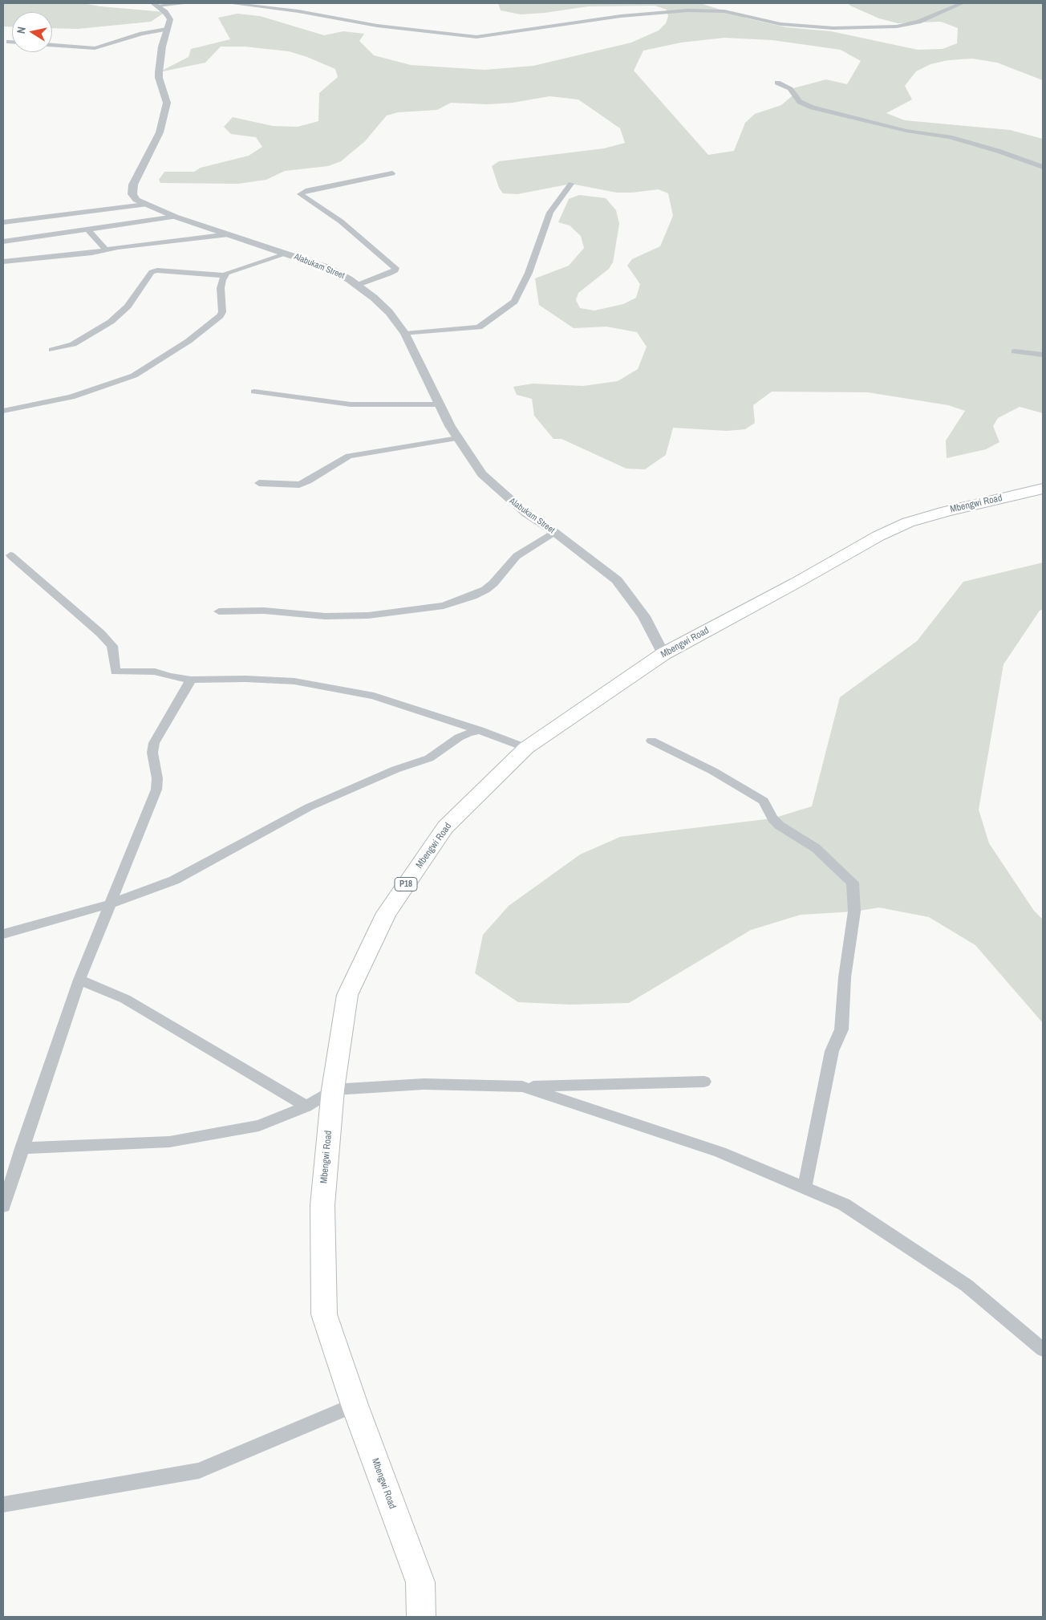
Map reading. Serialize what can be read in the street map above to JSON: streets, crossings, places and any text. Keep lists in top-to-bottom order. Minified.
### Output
{"streets":{"main road":["Mbengwi Road","P18"],"street":["Alabukam Street"]},"crossings":[["Alabukam Street","Mbengwi Road"]],"north":"left"}
